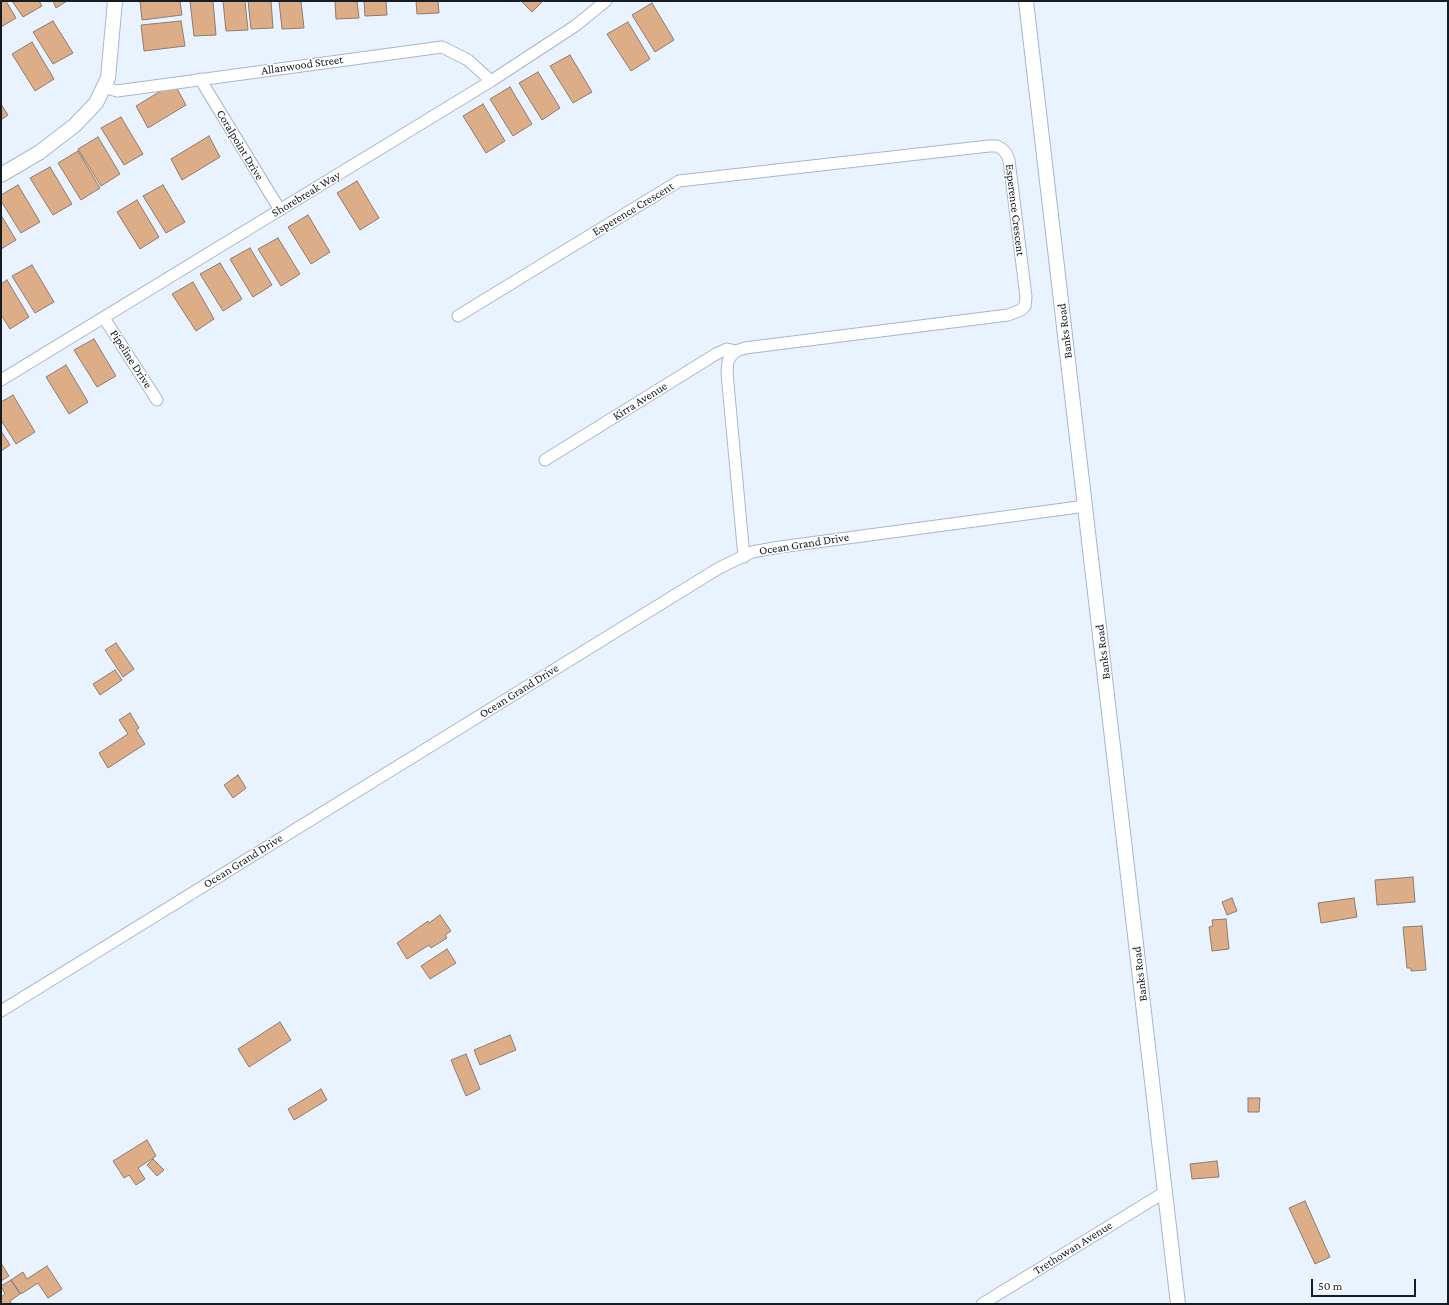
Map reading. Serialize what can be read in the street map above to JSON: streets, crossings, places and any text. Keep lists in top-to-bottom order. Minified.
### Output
{"streets":{"street":["Allanwood Street","Coralpoint Drive","Shorebreak Way","Esperence Crescent","Banks Road","Pipeline Drive","Kirra Avenue","Ocean Grand Drive","Trethowan Avenue"]},"crossings":[["Allanwood Street","Coralpoint Drive"],["Allanwood Street","Shorebreak Way"],["Coralpoint Drive","Shorebreak Way"],["Shorebreak Way","Pipeline Drive"],["Esperence Crescent","Kirra Avenue"],["Banks Road","Ocean Grand Drive"],["Banks Road","Trethowan Avenue"]],"scale_bar":"50 m"}
